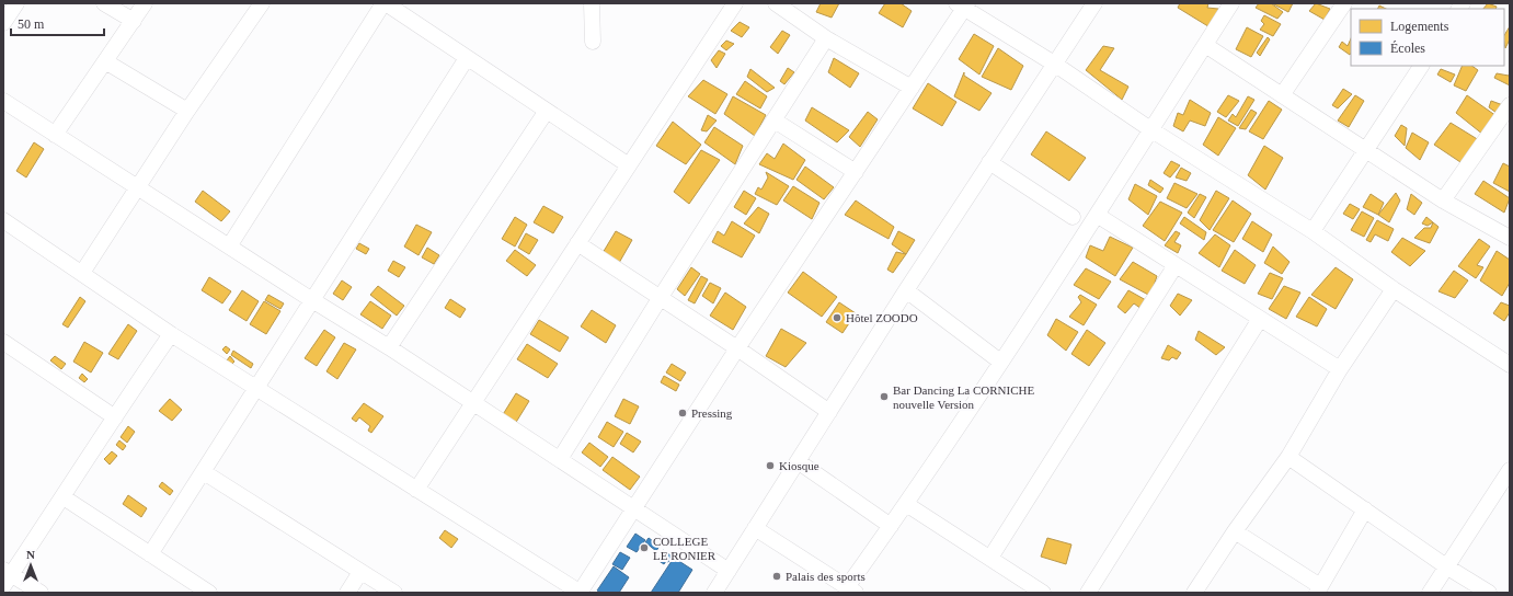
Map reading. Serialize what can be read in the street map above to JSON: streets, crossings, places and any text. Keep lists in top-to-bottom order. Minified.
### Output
{"places":["Hôtel ZOODO","Bar Dancing La CORNICHE nouvelle Version","Pressing","Kiosque","COLLEGE LE RONIER","Palais des sports"],"legend":["Logements","Écoles"],"scale_bar":"50 m","north":"top"}
